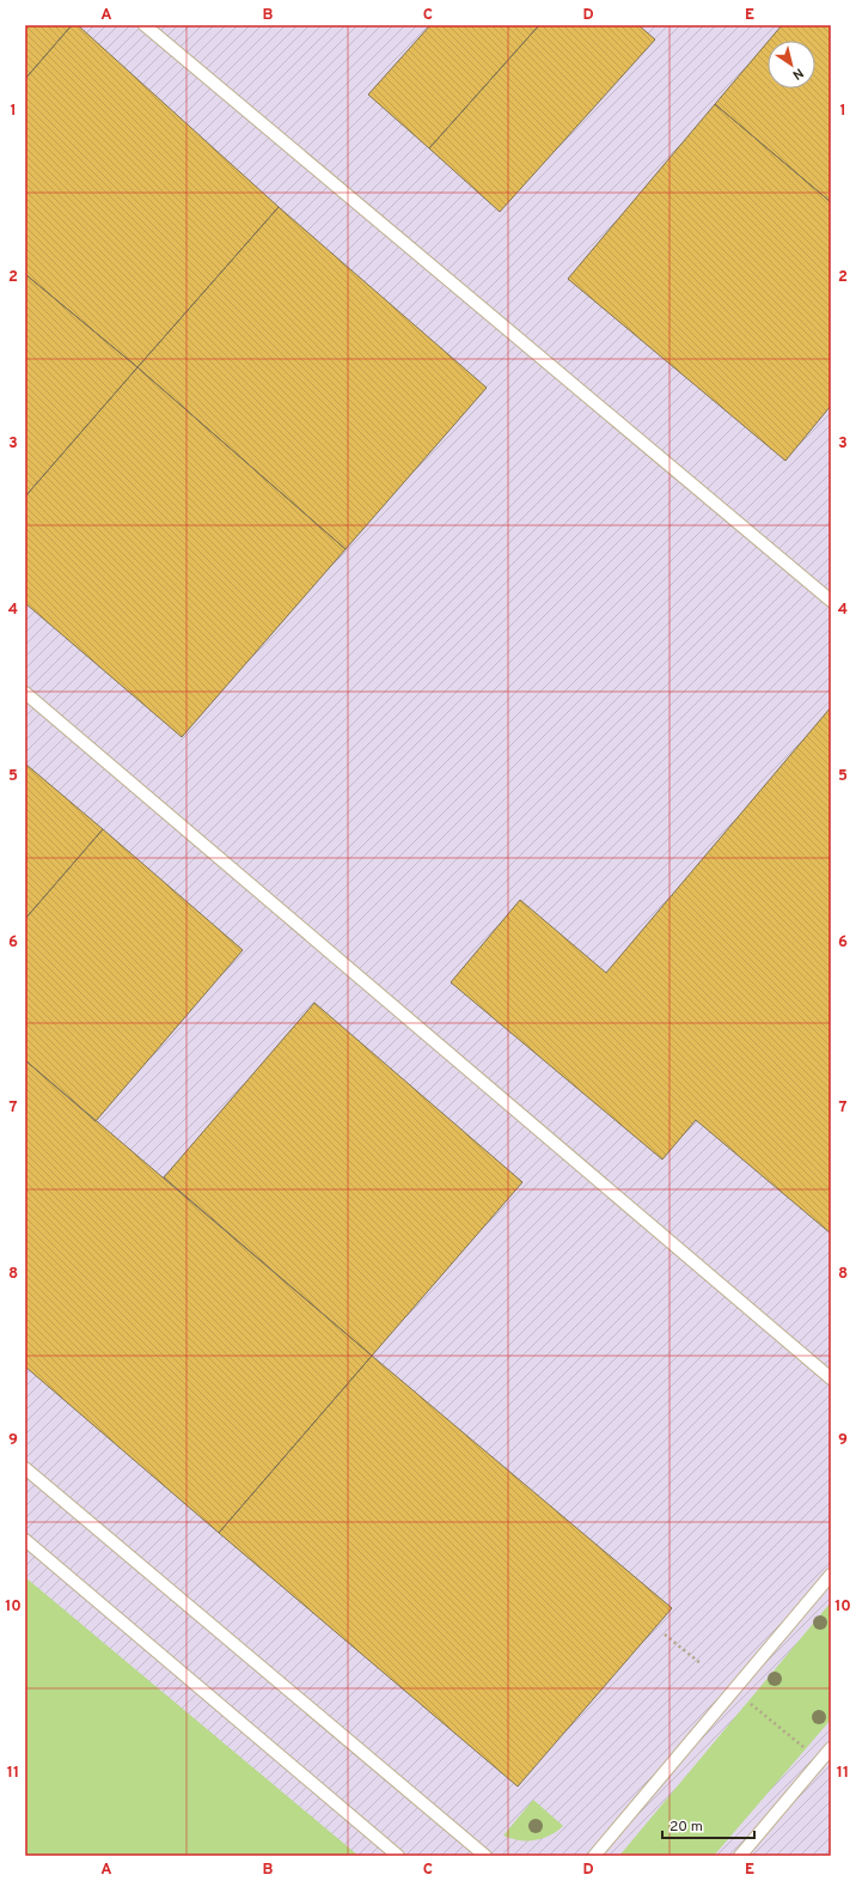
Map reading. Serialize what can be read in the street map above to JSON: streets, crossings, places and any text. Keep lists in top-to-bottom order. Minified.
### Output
{"scale_bar":"20 m","north":"bottom right","grid":{"columns":["A","B","C","D","E"],"rows":["1","2","3","4","5","6","7","8","9","10","11"]}}
